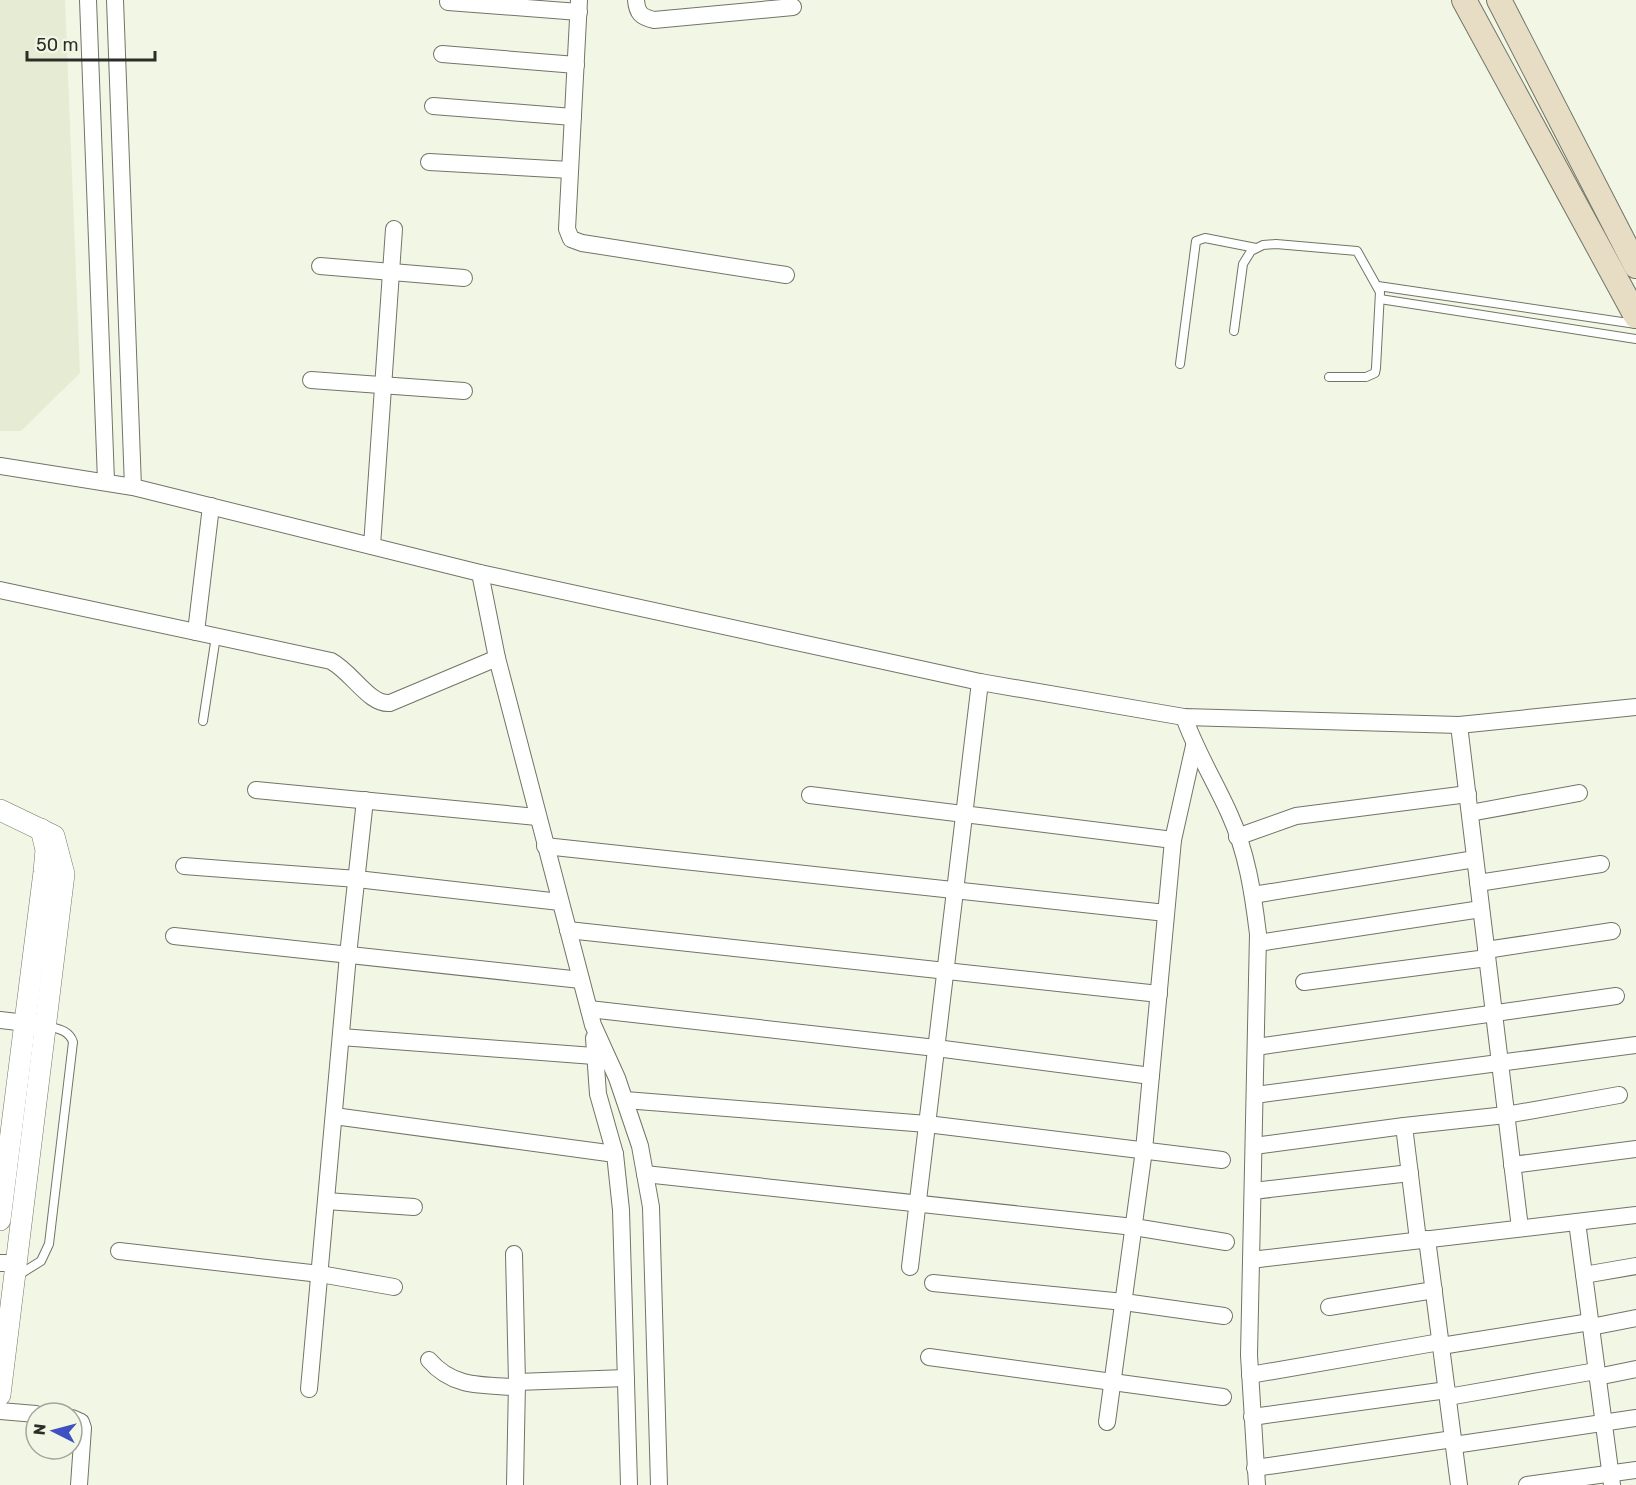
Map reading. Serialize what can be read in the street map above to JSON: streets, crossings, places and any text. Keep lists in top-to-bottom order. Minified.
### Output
{"scale_bar":"50 m","north":"left"}
